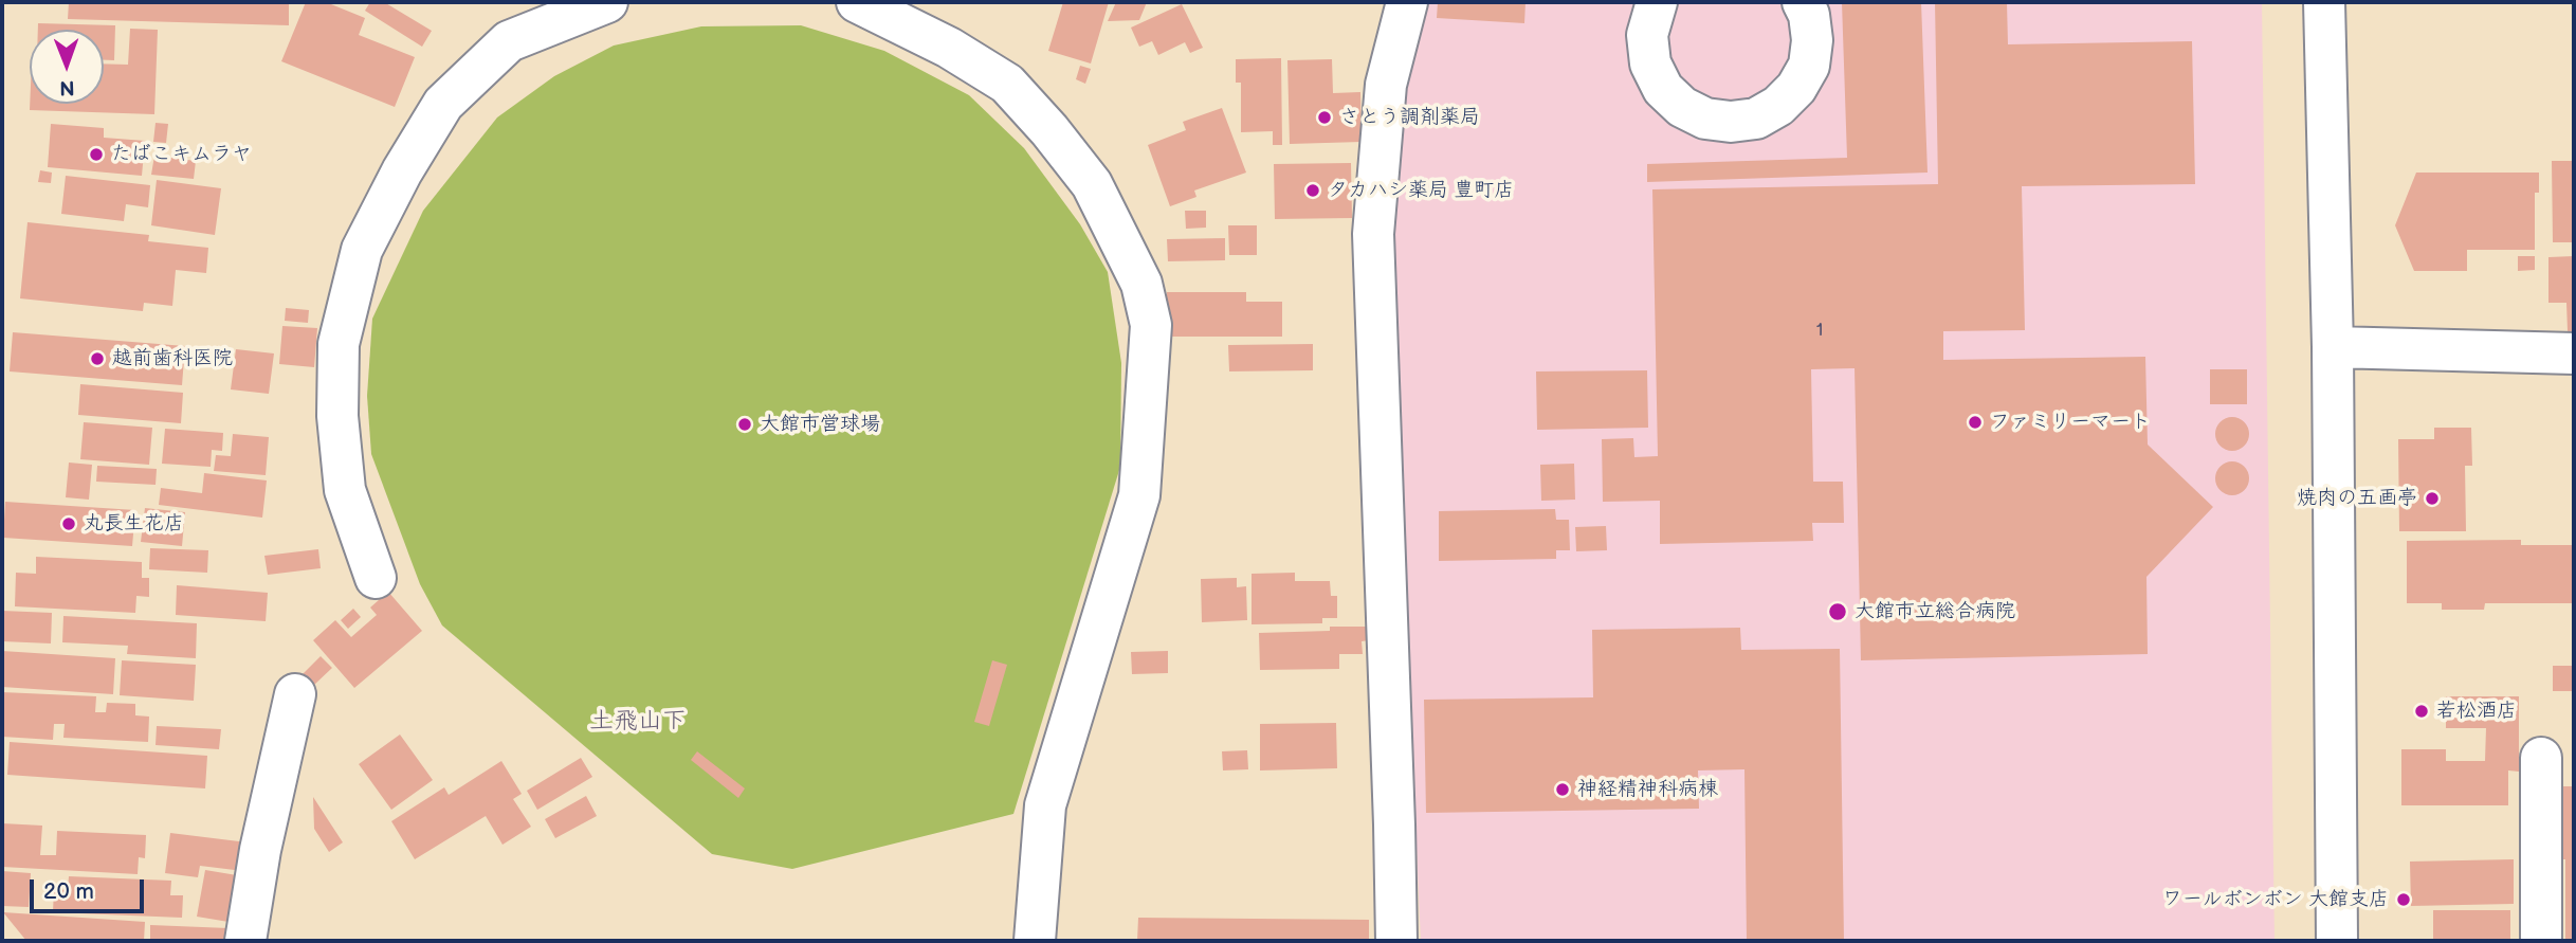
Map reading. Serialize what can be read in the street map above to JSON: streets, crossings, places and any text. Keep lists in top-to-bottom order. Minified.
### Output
{"districts":["土飛山下"],"places":["さとう調剤薬局","たばこキムラヤ","タカハシ薬局 豊町店","越前歯科医院","ファミリーマート","大館市営球場","焼肉の五画亭","丸長生花店","大館市立総合病院","若松酒店","神経精神科病棟","ワールボンボン 大館支店"],"house_numbers":["1"],"scale_bar":"20 m","north":"bottom"}
